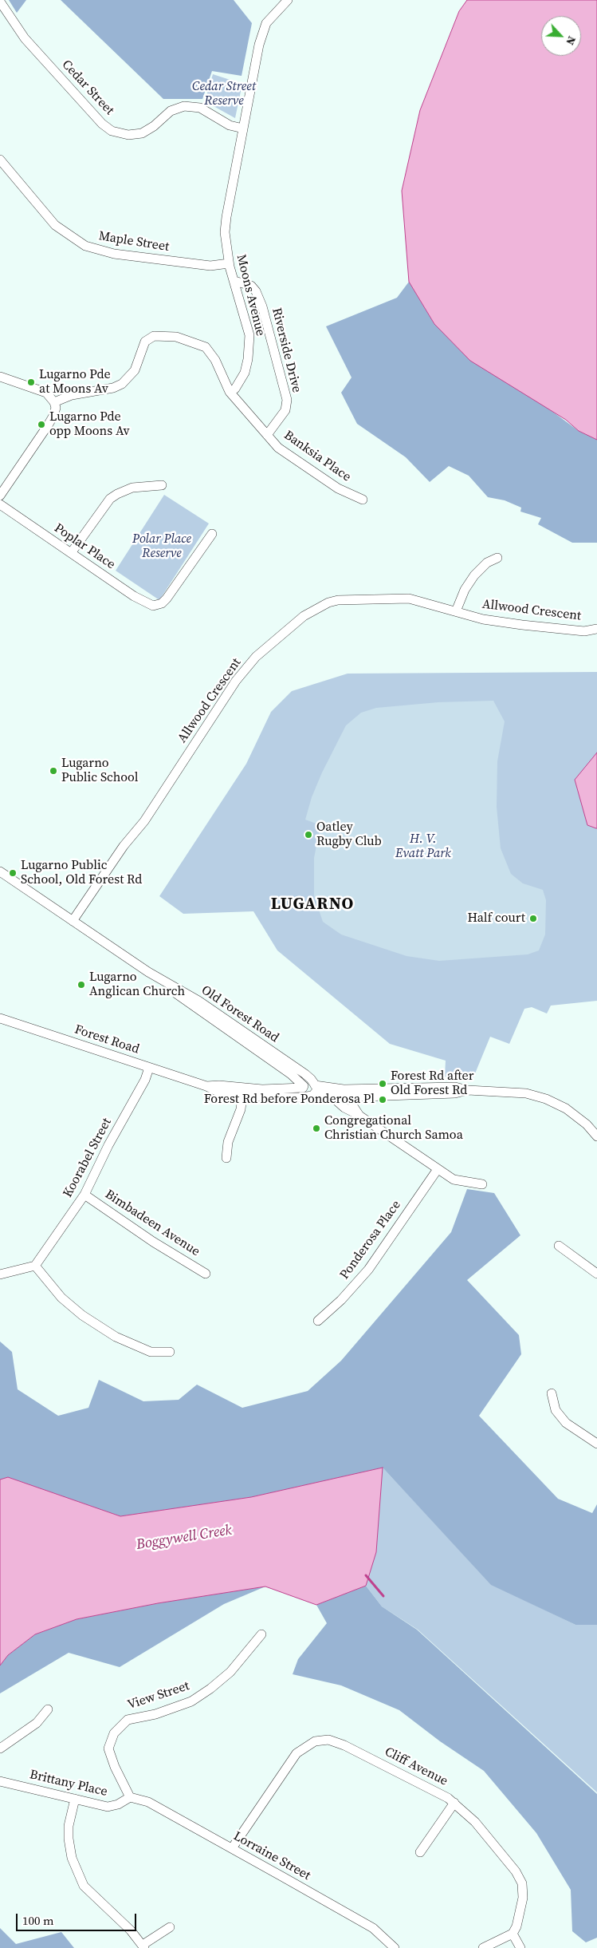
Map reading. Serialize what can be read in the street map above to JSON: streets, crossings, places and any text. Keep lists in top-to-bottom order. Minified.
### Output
{"streets":{"street":["Cedar Street","Maple Street","Moons Avenue","Riverside Drive","Banksia Place","Poplar Place","Allwood Crescent","Old Forest Road","Forest Road","Koorabel Street","Bimbadeen Avenue","Ponderosa Place","View Street","Cliff Avenue","Brittany Place","Lorraine Street"]},"crossings":[["Cedar Street","Moons Avenue"],["Maple Street","Moons Avenue"],["Moons Avenue","Riverside Drive"],["Moons Avenue","Banksia Place"],["Riverside Drive","Banksia Place"],["Allwood Crescent","Old Forest Road"],["Old Forest Road","Forest Road"],["Forest Road","Koorabel Street"],["Koorabel Street","Bimbadeen Avenue"],["View Street","Brittany Place"],["View Street","Lorraine Street"],["Cliff Avenue","Lorraine Street"],["Brittany Place","Lorraine Street"]],"districts":["LUGARNO"],"water":["Boggywell Creek"],"parks":["Cedar Street Reserve","Polar Place Reserve","H. V. Evatt Park"],"places":["Lugarno Pde at Moons Av","Lugarno Pde opp Moons Av","Lugarno Public School","Oatley Rugby Club","Lugarno Public School, Old Forest Rd","Half court","Lugarno Anglican Church","Forest Rd after Old Forest Rd","Forest Rd before Ponderosa Pl","Congregational Christian Church Samoa"],"scale_bar":"100 m","north":"bottom right"}
